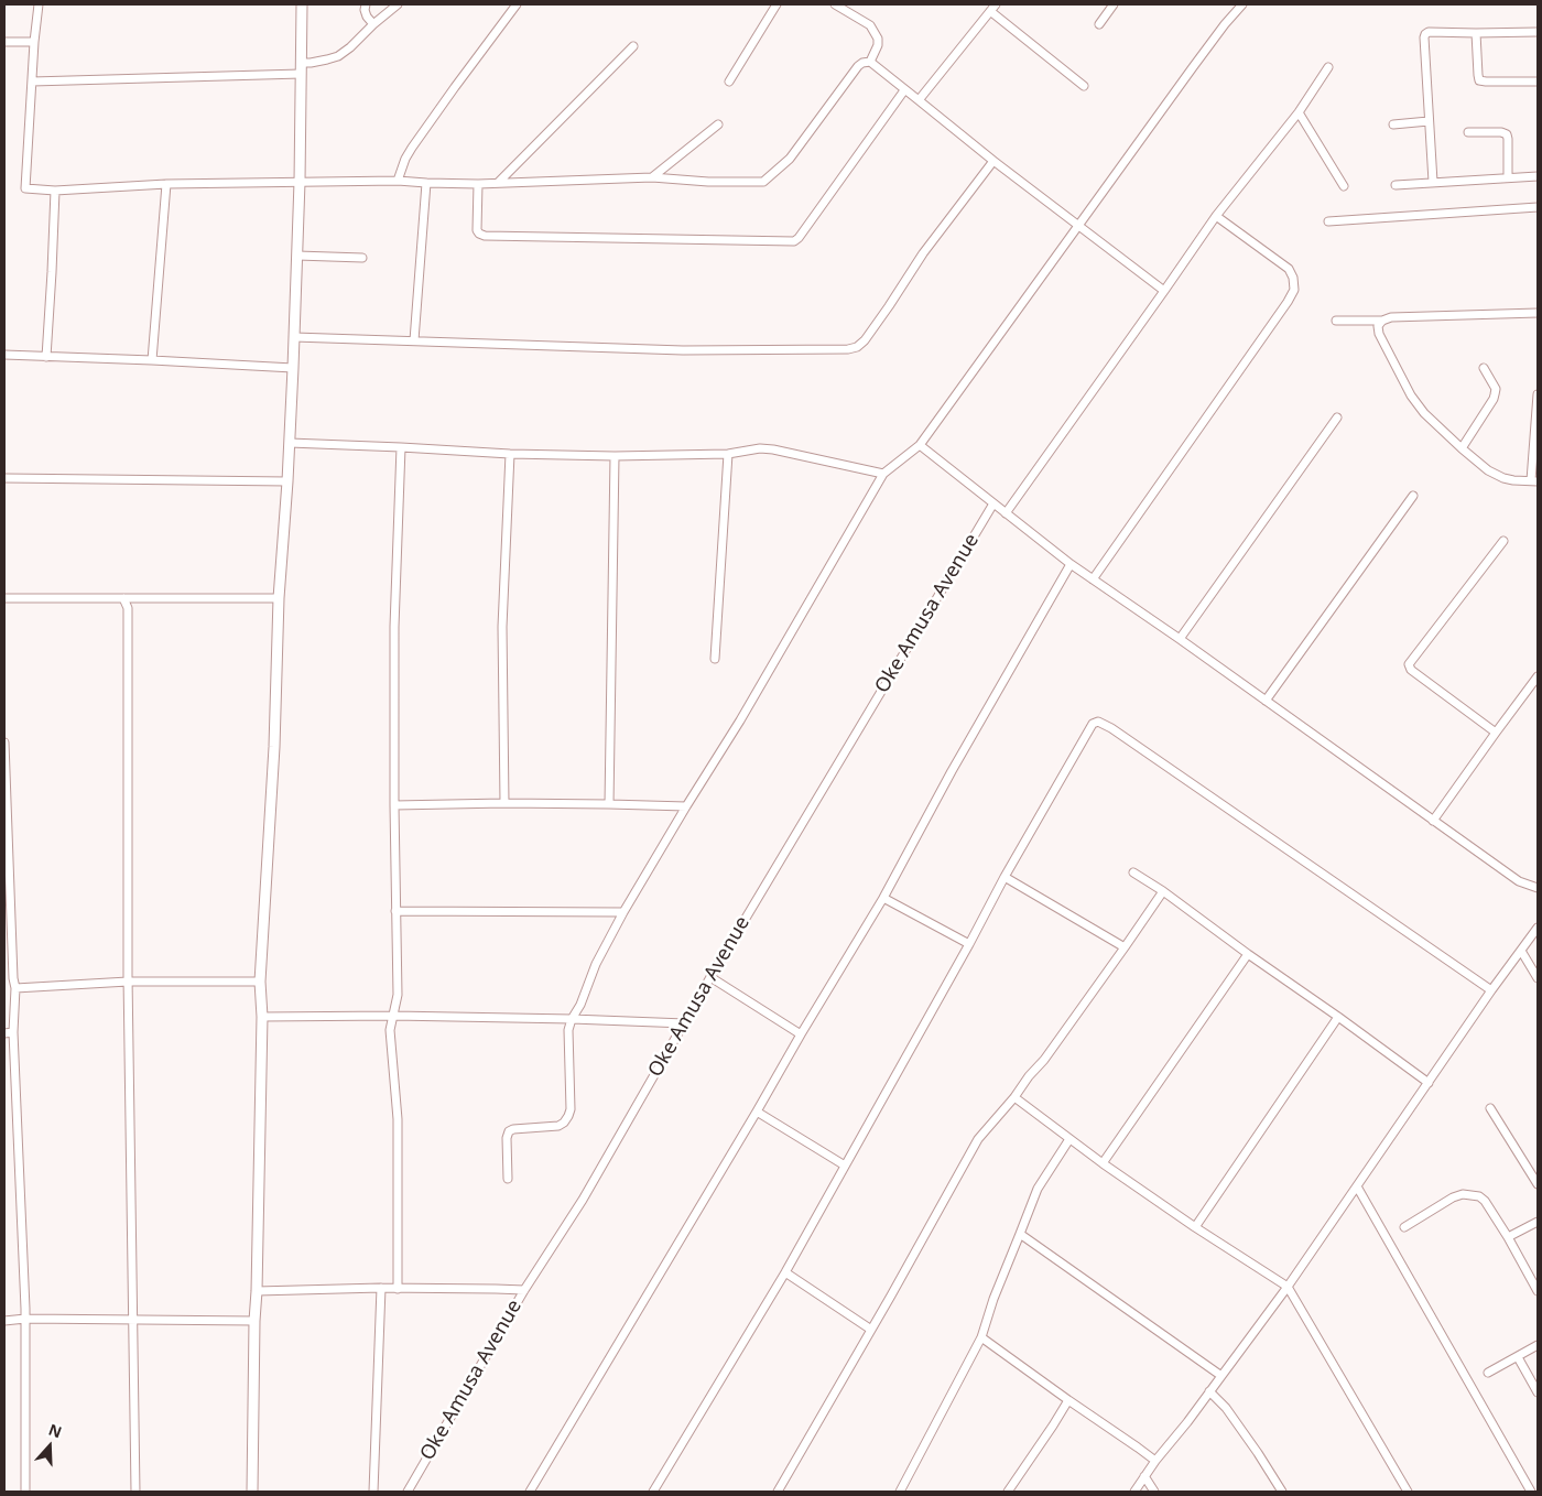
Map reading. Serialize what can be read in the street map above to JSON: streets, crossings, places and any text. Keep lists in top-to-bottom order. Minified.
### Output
{"streets":{"street":["Oke Amusa Avenue"]},"north":"top"}
